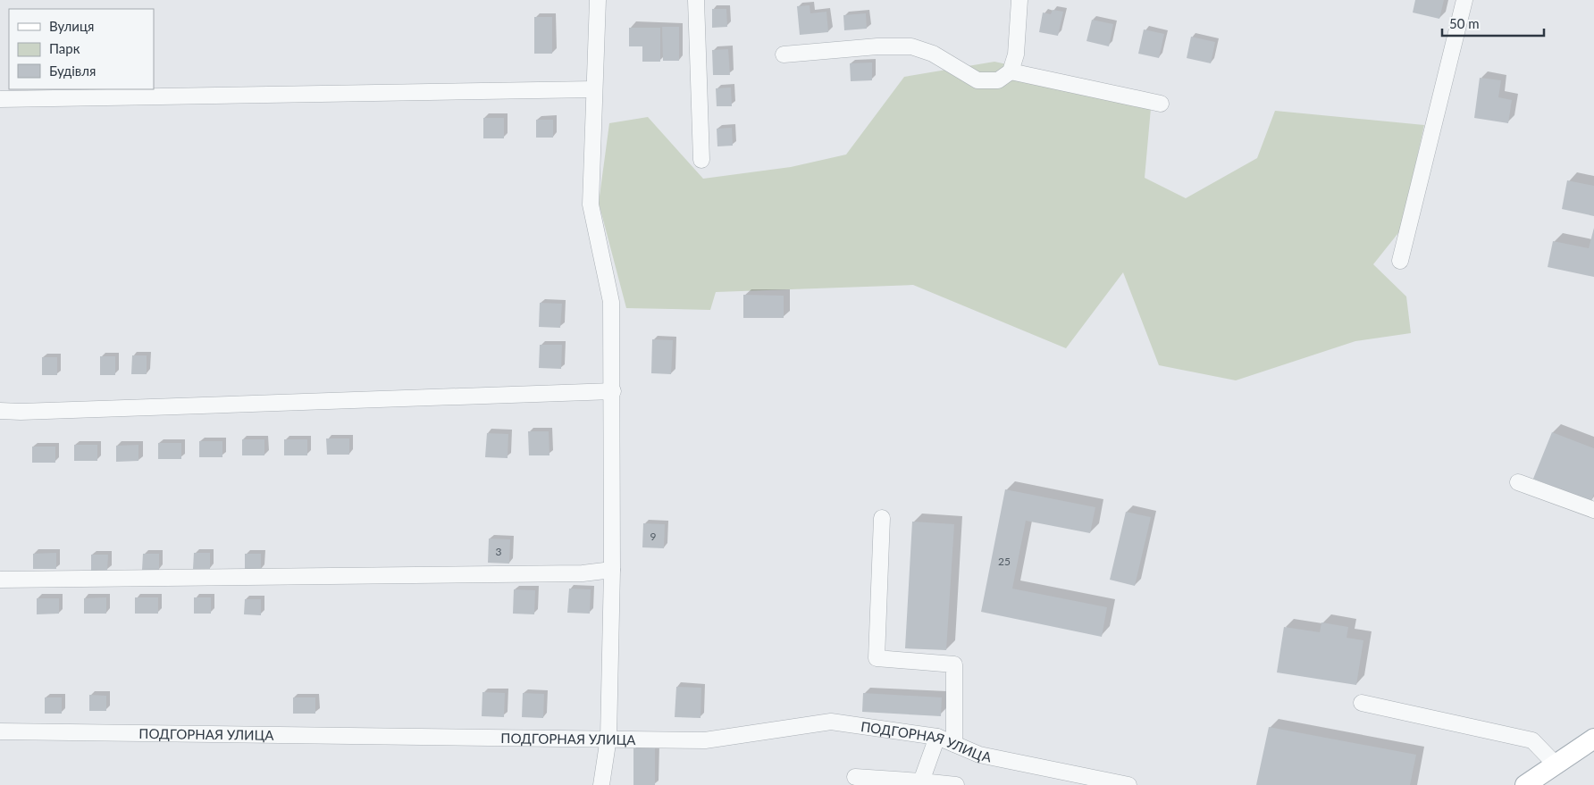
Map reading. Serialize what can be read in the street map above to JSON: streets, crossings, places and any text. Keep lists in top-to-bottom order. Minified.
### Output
{"streets":{"street":["ПОДГОРНАЯ УЛИЦА"]},"house_numbers":["9","3","25"],"legend":["Вулиця","Парк","Будівля"],"scale_bar":"50 m"}
